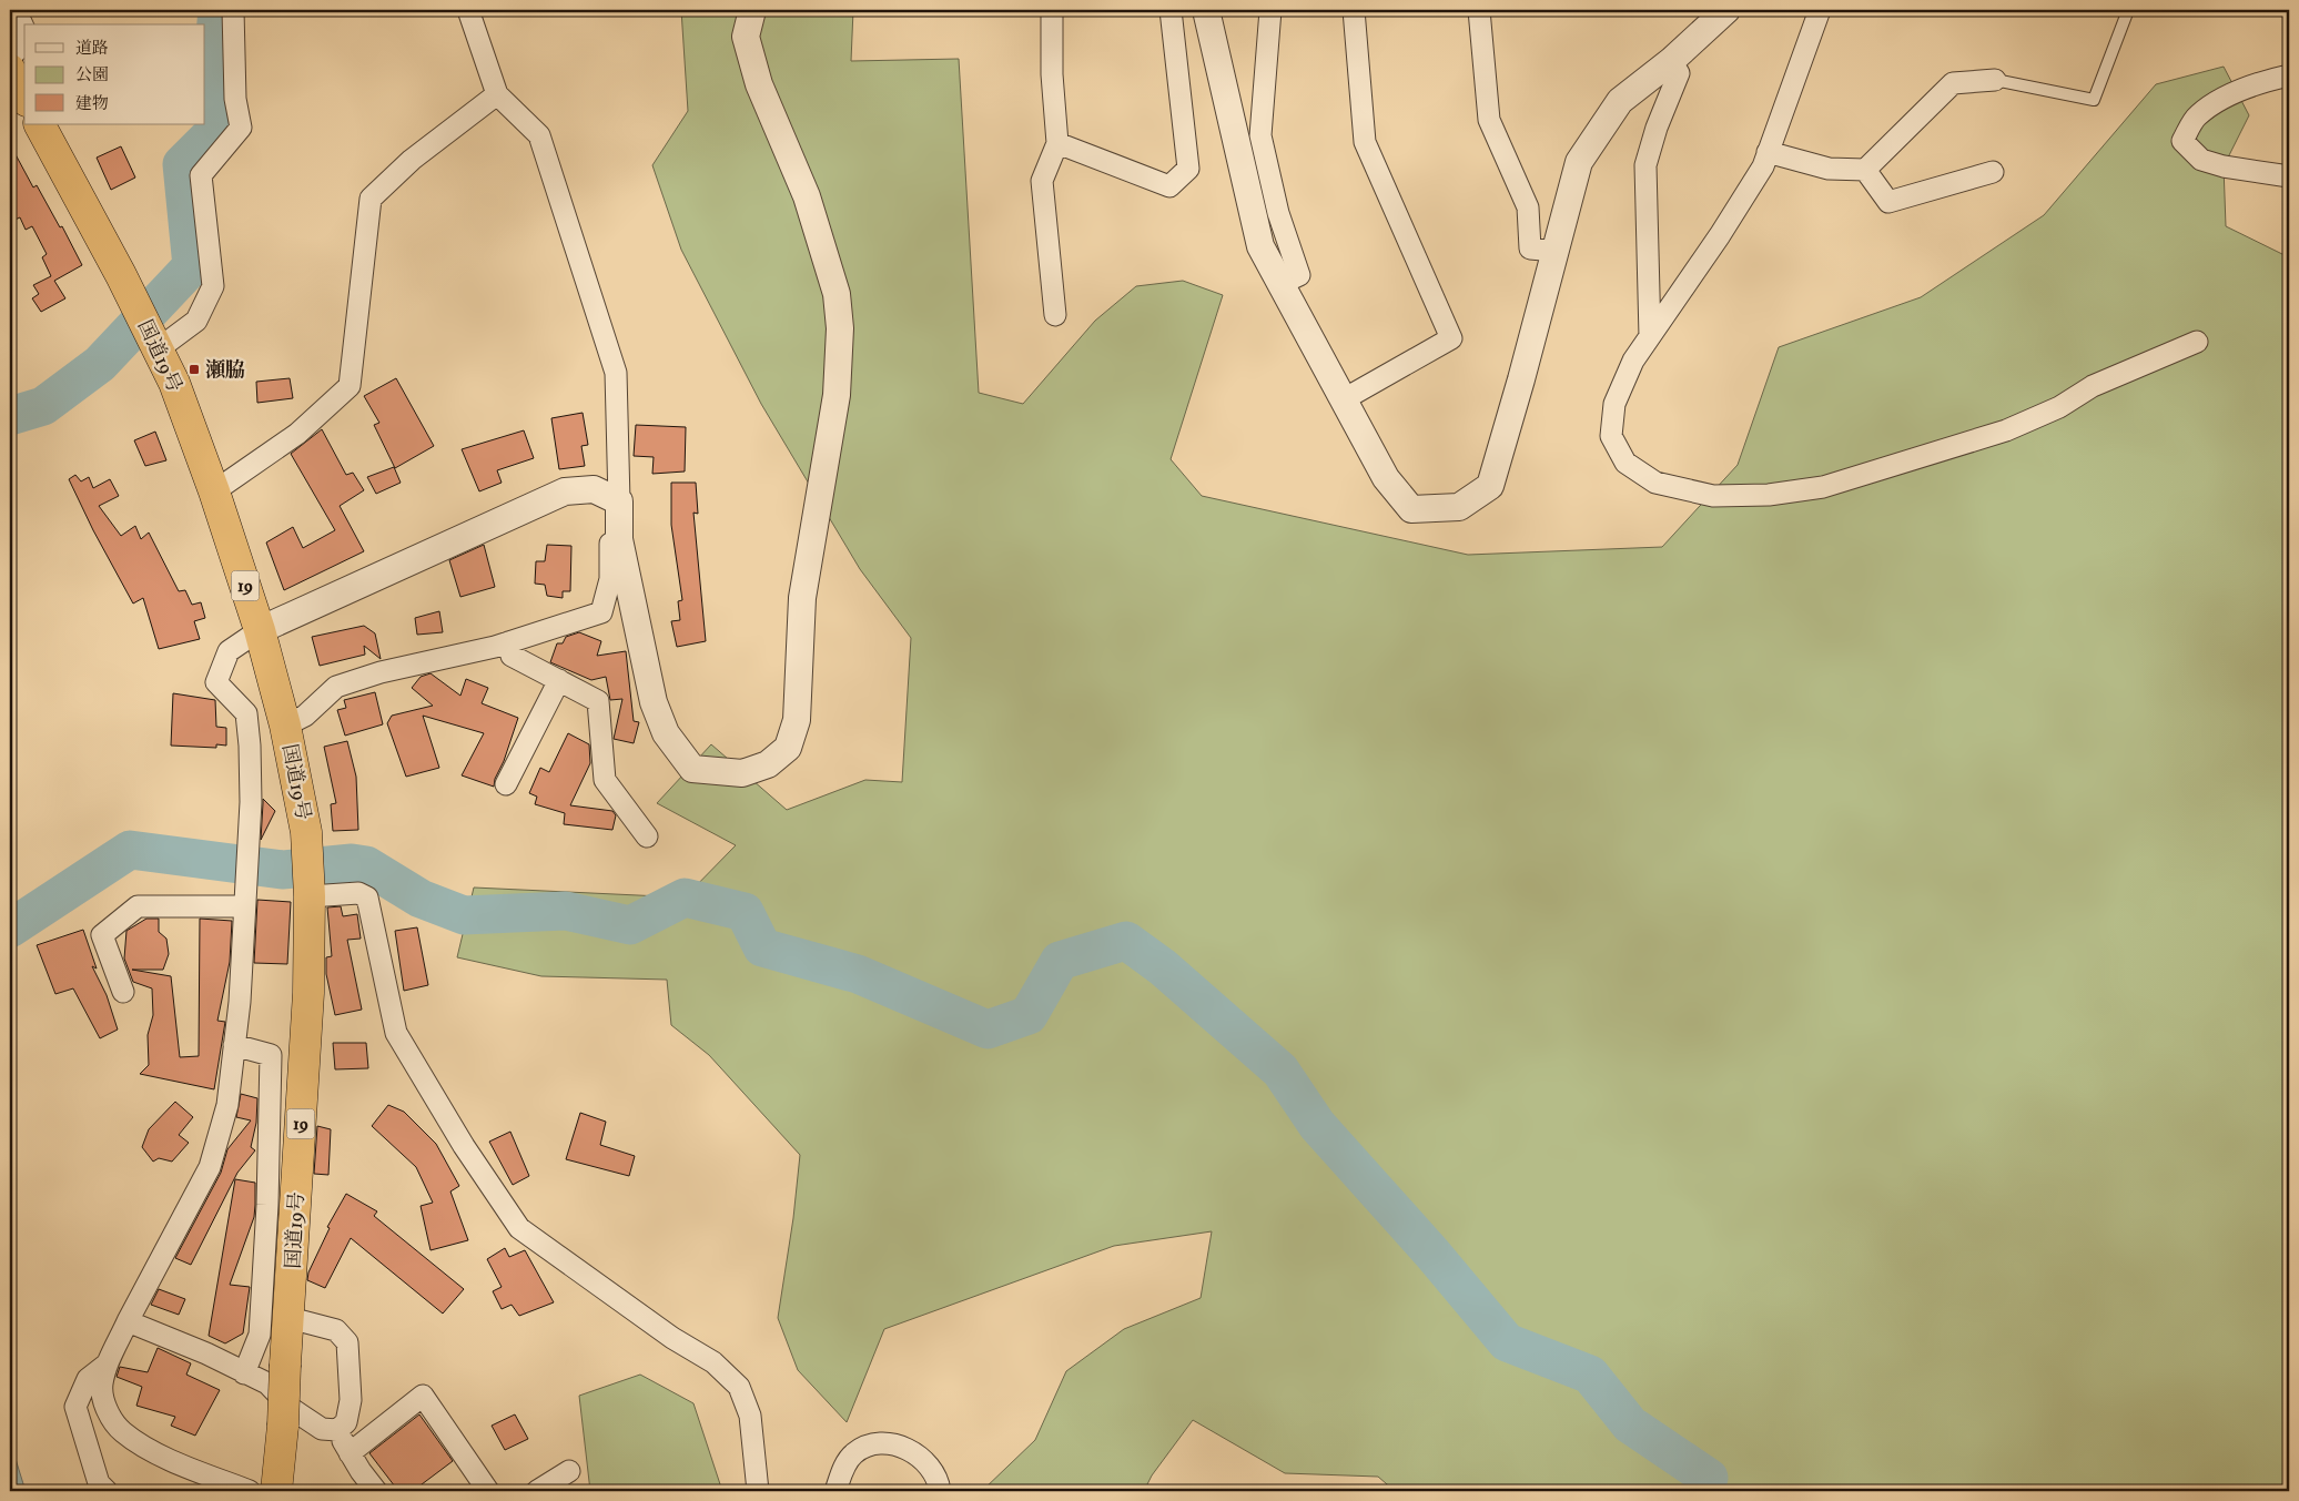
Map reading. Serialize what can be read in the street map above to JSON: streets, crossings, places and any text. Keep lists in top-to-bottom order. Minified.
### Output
{"streets":{"highway":["国道19号","19"]},"places":{"transit":["瀬脇"]},"legend":["道路","公園","建物"]}
